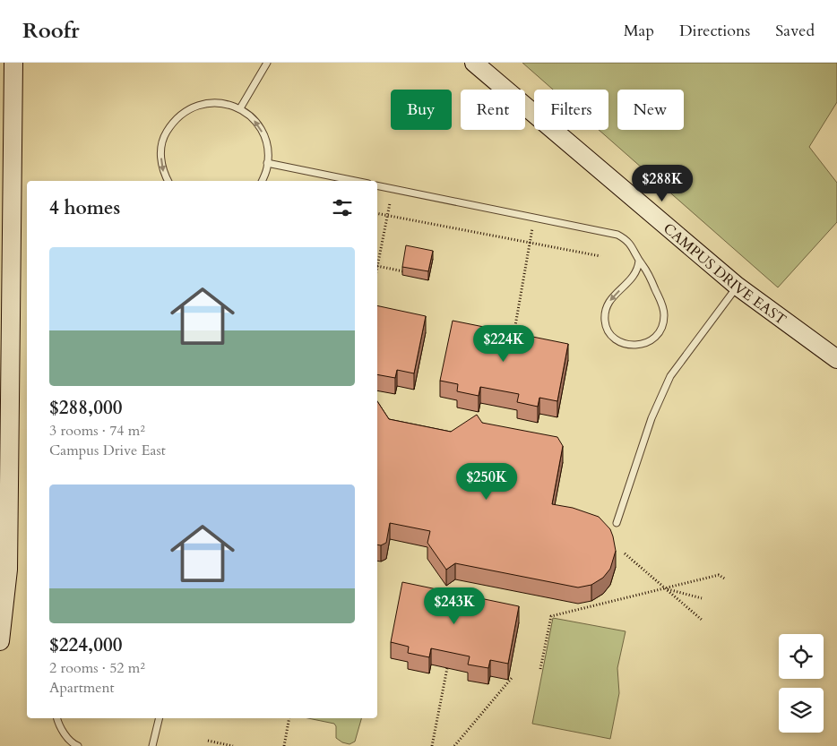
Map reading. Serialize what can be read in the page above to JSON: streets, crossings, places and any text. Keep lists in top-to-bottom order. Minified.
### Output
{"streets":{"street":["CAMPUS DRIVE EAST"]},"page":{"header":"Roofr","nav":["Map","Directions","Saved"],"chip":["Buy","Rent","Filters","New"],"price":["$288K","$224K","$250K","$243K"],"heading":"4 homes","list":[{"name":"$288,000","note":"3 rooms · 74 m² · Campus Drive East"},{"name":"$224,000","note":"2 rooms · 52 m² · Apartment"}]}}
